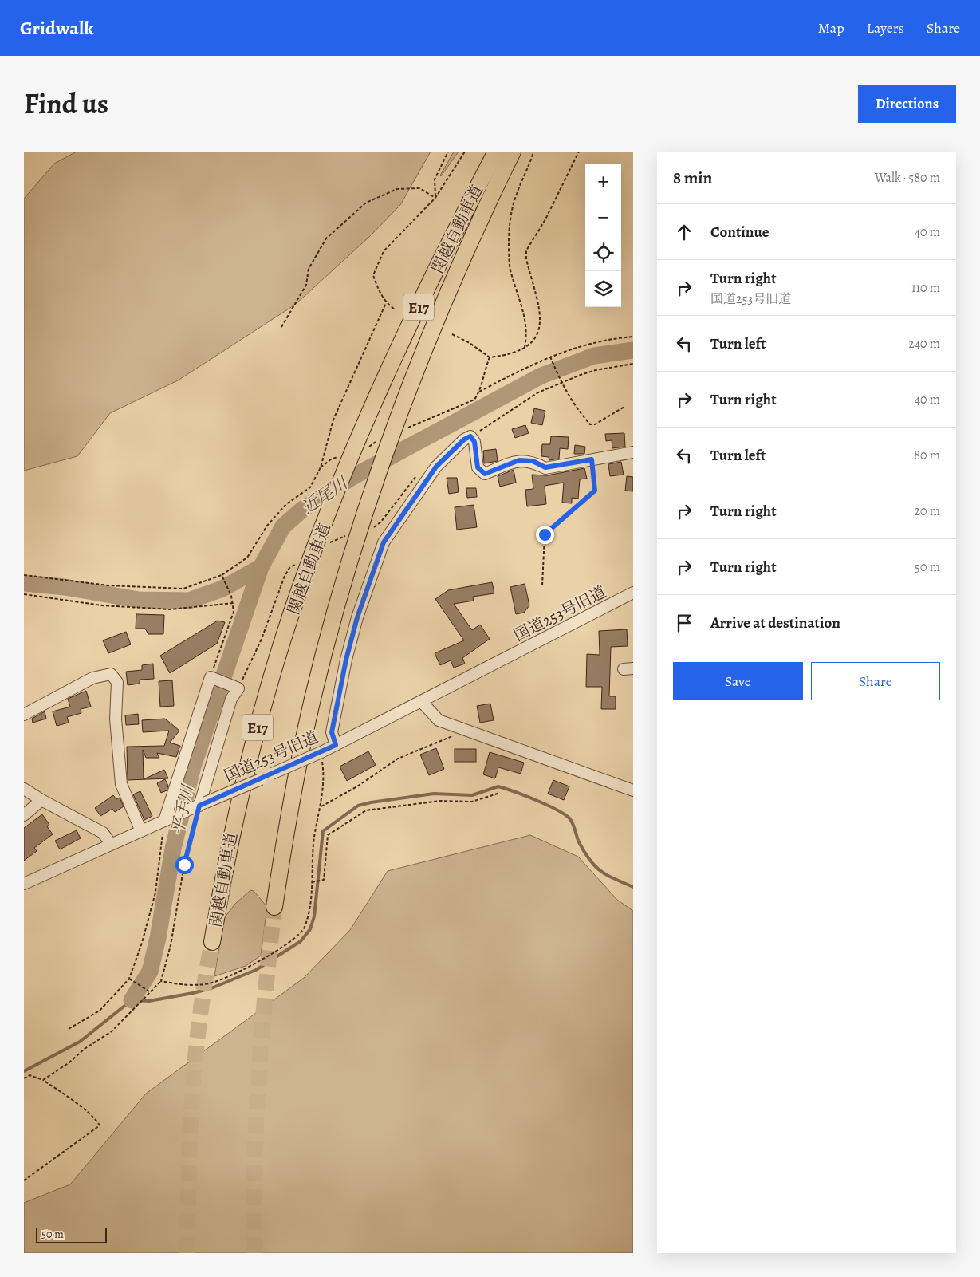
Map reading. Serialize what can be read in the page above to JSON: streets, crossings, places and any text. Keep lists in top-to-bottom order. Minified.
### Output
{"streets":{"highway":["関越自動車道","E17"],"street":["国道253号旧道"]},"water":["近尾川","平手川"],"scale_bar":"50 m","page":{"header":"Gridwalk","nav":["Map","Layers","Share"],"title":"Find us","buttons":["Directions",["Save","Share"]],"heading":["8 min","Walk · 580 m"],"map_buttons":["+","−"],"list":[["Continue","40 m"],["Turn right","国道253号旧道","110 m"],["Turn left","240 m"],["Turn right","40 m"],["Turn left","80 m"],["Turn right","20 m"],["Turn right","50 m"],"Arrive at destination"],"scale":"50 m"}}
